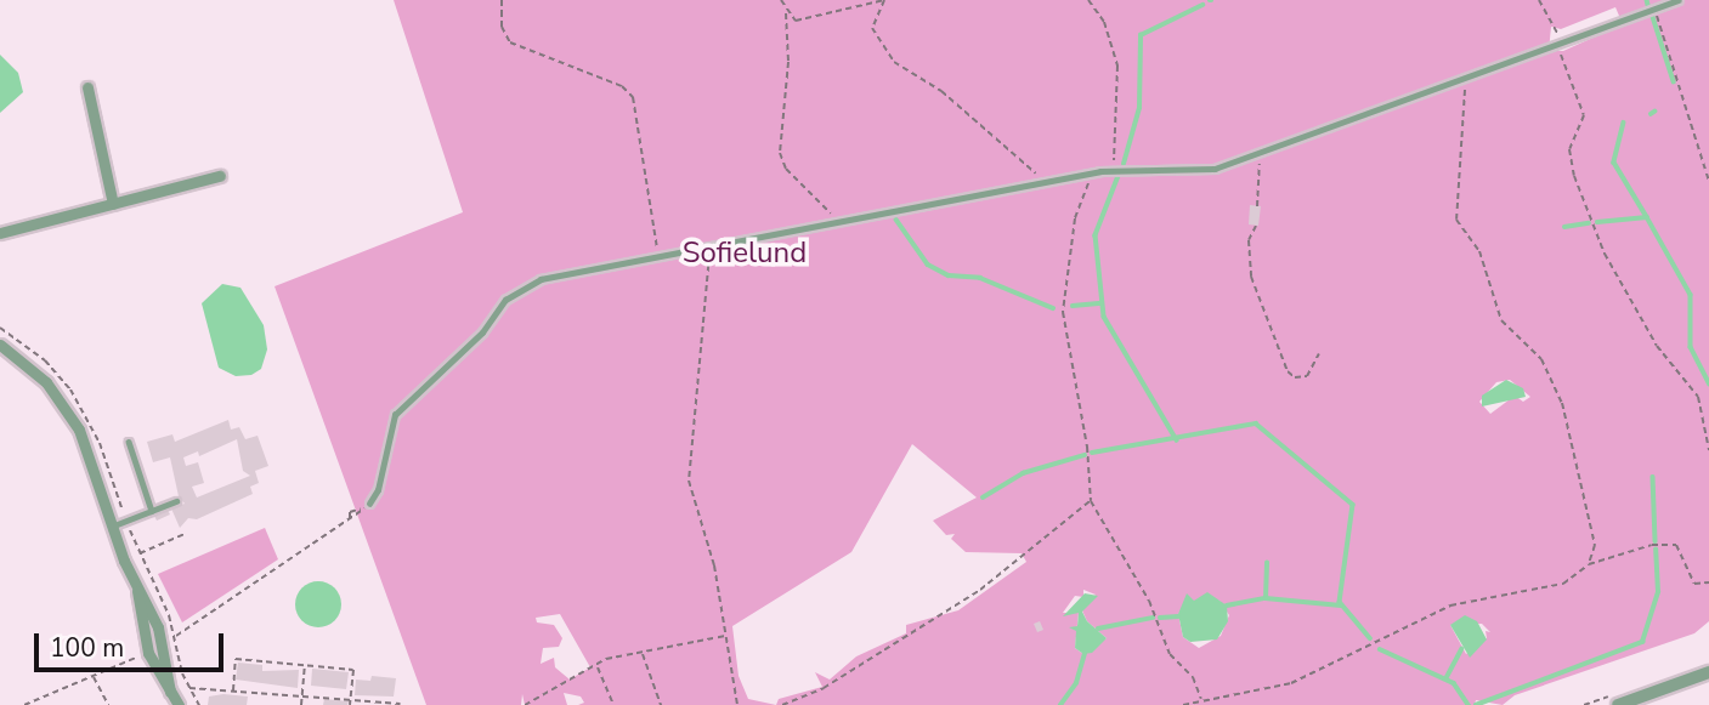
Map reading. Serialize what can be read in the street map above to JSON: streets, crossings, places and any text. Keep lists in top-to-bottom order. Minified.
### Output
{"parks":["Sofielund"],"scale_bar":"100 m"}
